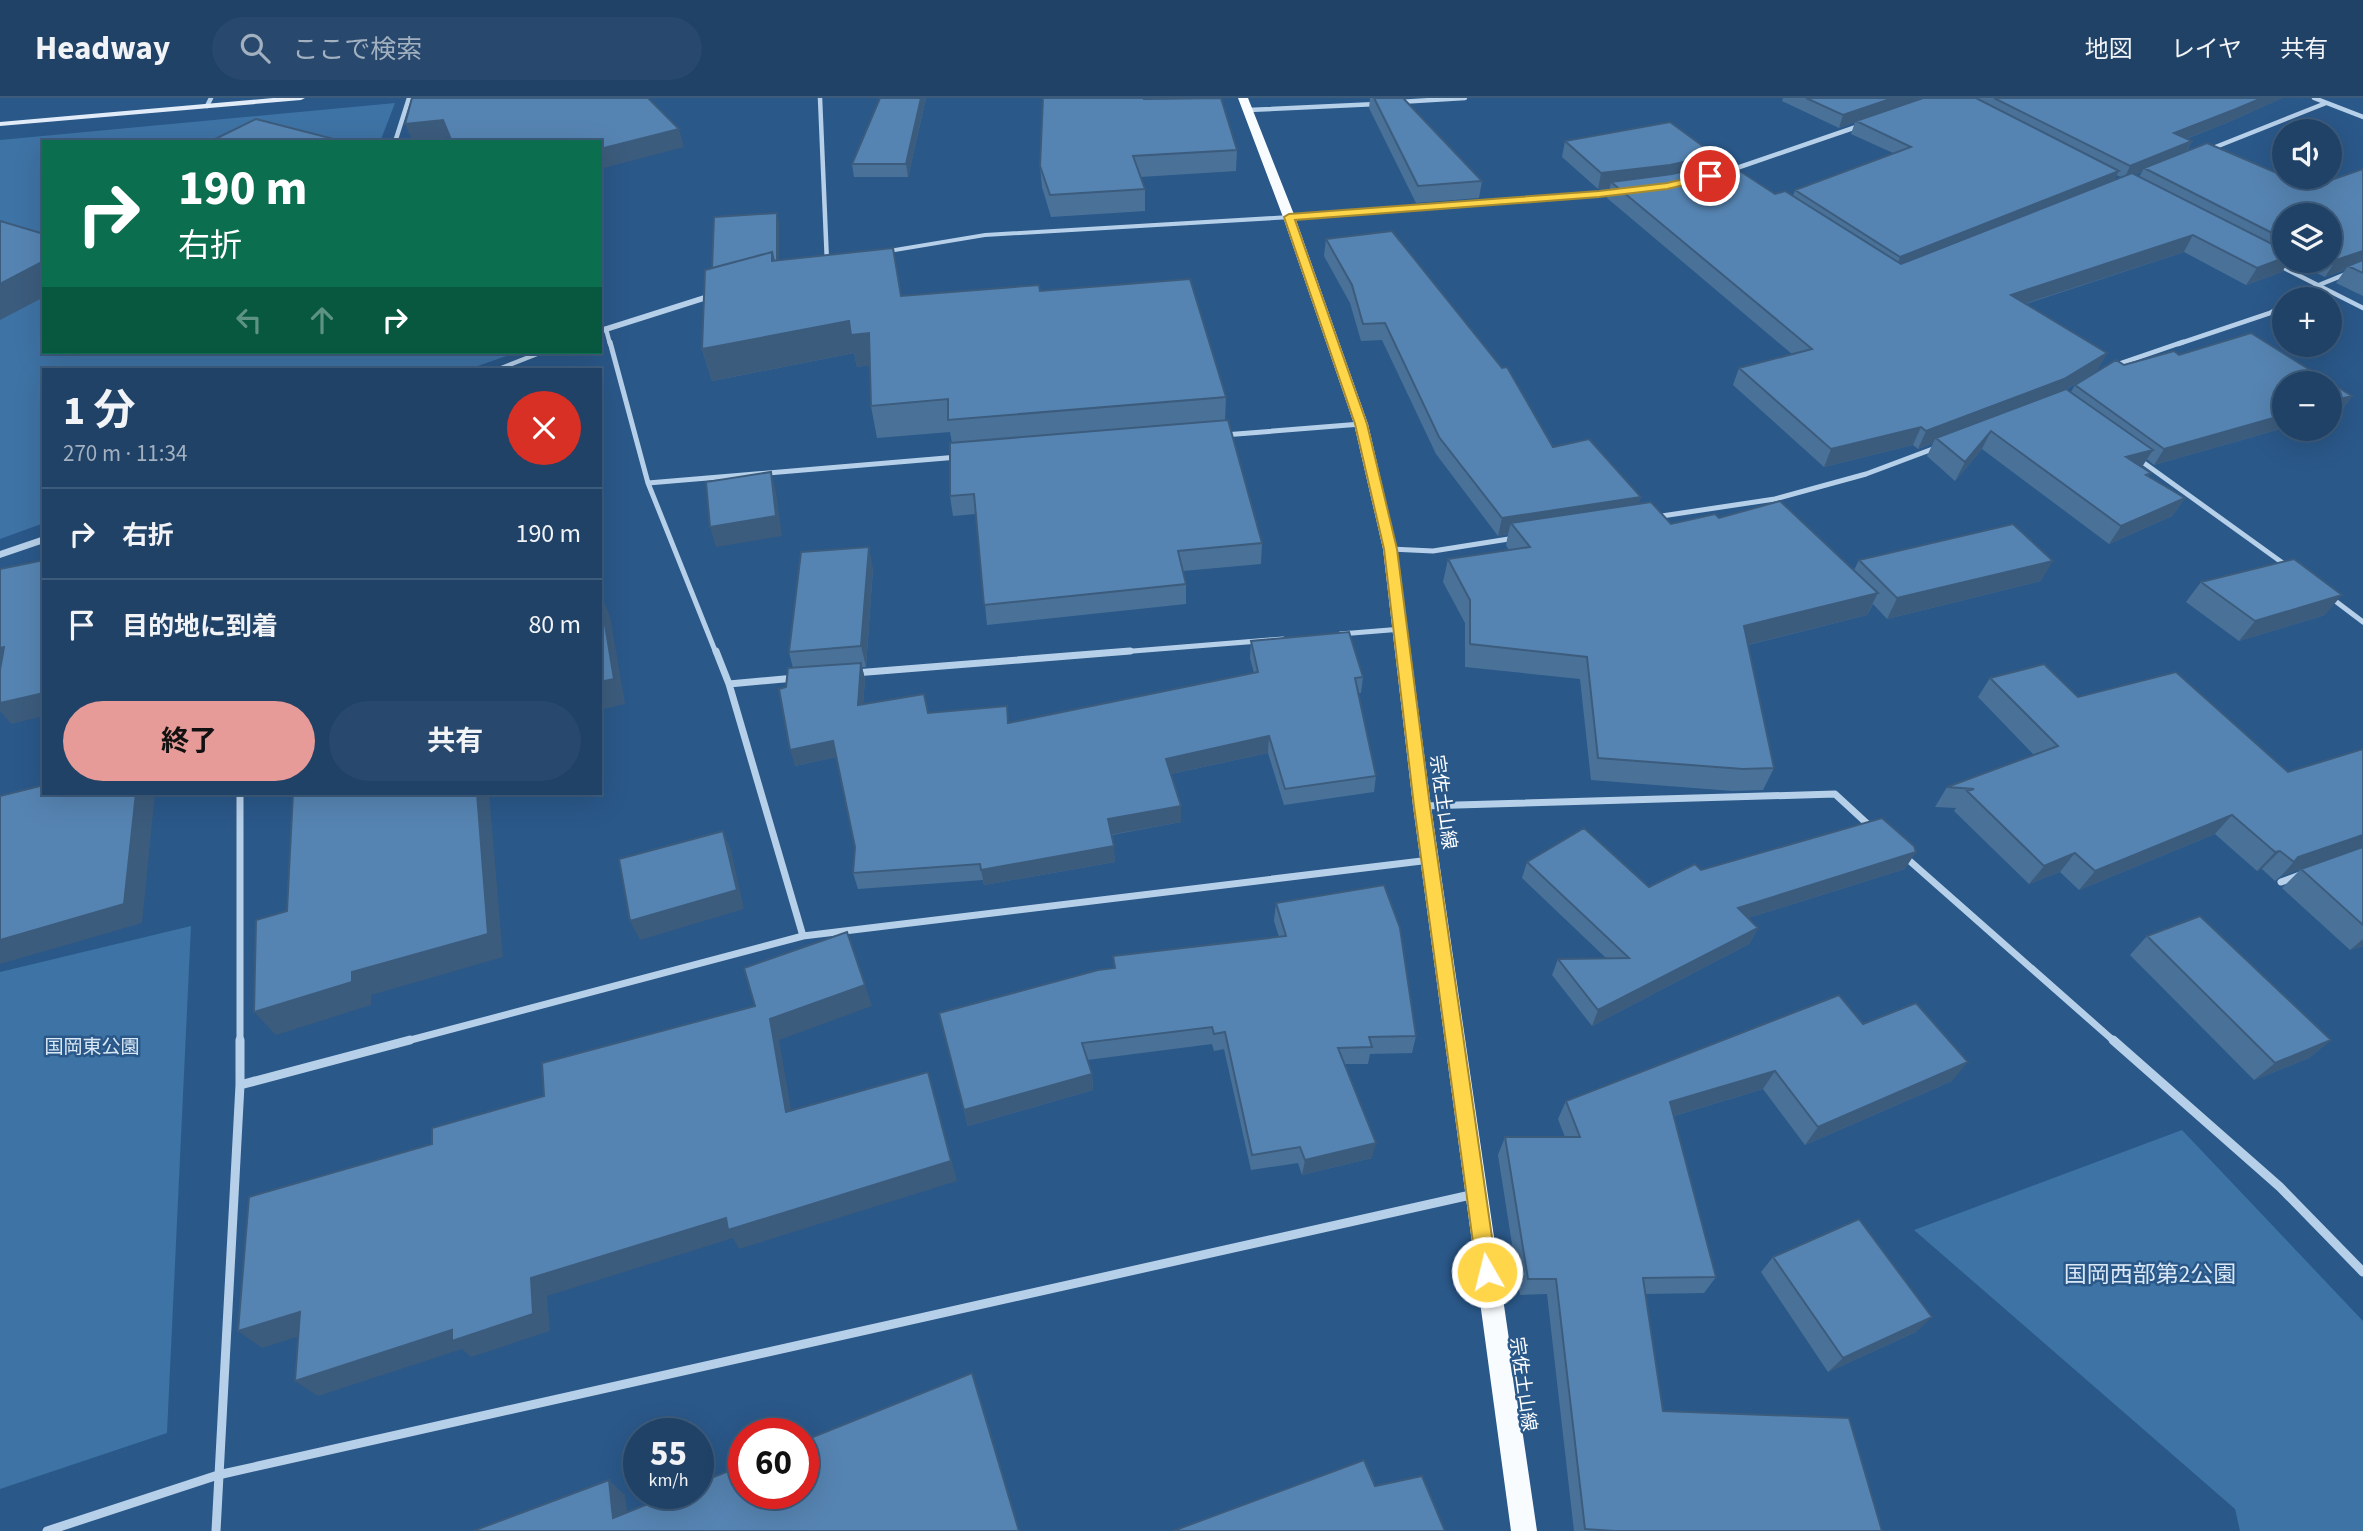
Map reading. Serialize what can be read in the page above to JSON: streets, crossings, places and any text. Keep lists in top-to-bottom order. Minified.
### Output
{"streets":{"main road":["宗佐土山線"]},"parks":["国岡東公園","国岡西部第2公園"],"page":{"header":"Headway","search":"ここで検索","nav":["地図","レイヤ","共有"],"map_buttons":["+","−"],"turn":["190 m","右折"],"heading":["1 分","270 m · 11:34"],"list":[{"name":"右折","value":"190 m"},{"name":"目的地に到着","value":"80 m"}],"buttons":["終了","共有"],"speed":"55 km/h","limit":"60"}}
